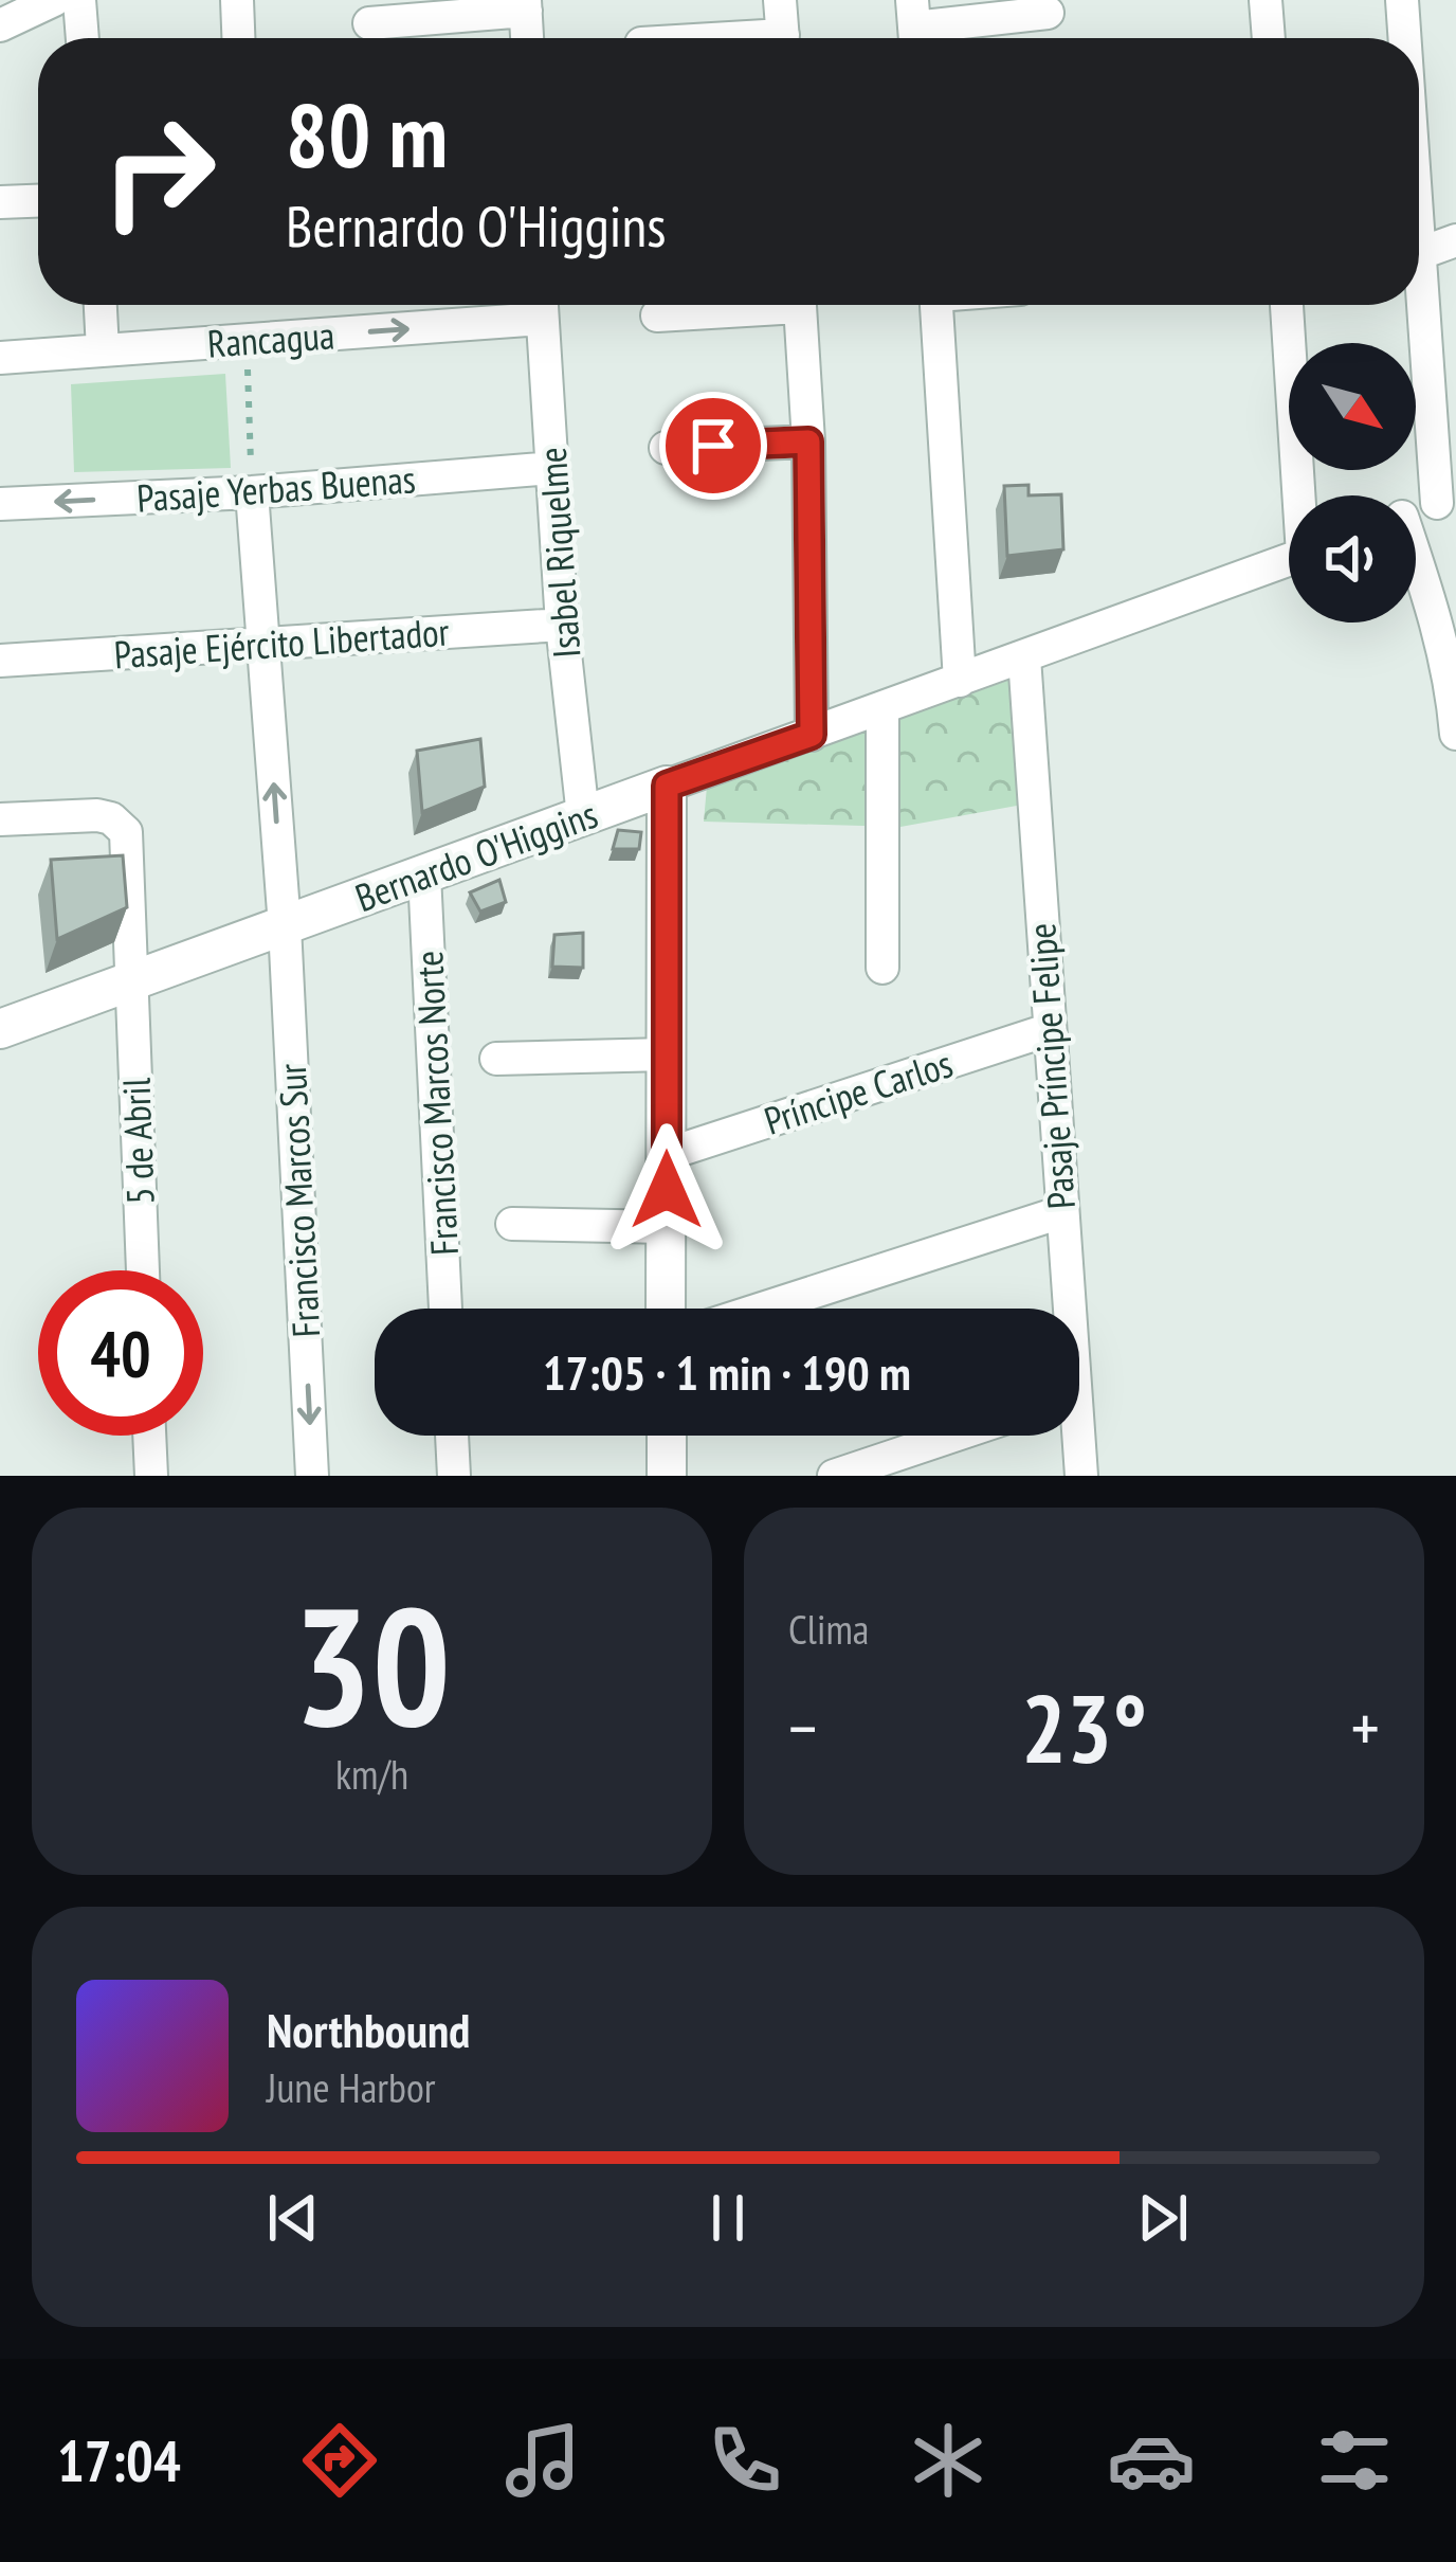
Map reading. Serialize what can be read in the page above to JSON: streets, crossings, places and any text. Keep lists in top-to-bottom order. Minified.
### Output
{"streets":{"street":["Rancagua","Pasaje Yerbas Buenas","Isabel Riquelme","Pasaje Ejército Libertador","Bernardo O'Higgins","Pasaje Príncipe Felipe","Príncipe Carlos","Francisco Marcos Norte","5 de Abril","Francisco Marcos Sur"]},"crossings":[["Pasaje Yerbas Buenas","Isabel Riquelme"],["Pasaje Yerbas Buenas","Francisco Marcos Sur"],["Isabel Riquelme","Pasaje Ejército Libertador"],["Isabel Riquelme","Bernardo O'Higgins"],["Pasaje Ejército Libertador","Francisco Marcos Sur"],["Bernardo O'Higgins","Pasaje Príncipe Felipe"],["Bernardo O'Higgins","Francisco Marcos Norte"],["Bernardo O'Higgins","5 de Abril"],["Bernardo O'Higgins","Francisco Marcos Sur"],["Pasaje Príncipe Felipe","Príncipe Carlos"]],"one_way":["Rancagua","Pasaje Yerbas Buenas"],"north":"bottom right","page":{"turn":["80 m","Bernardo O'Higgins"],"limit":"40","trip":"17:05 · 1 min · 190 m","tile":[["30","km/h"],"Clima"],"heat":["−","23°","+"],"song":["Northbound","June Harbor"],"tabs":"17:04"}}
